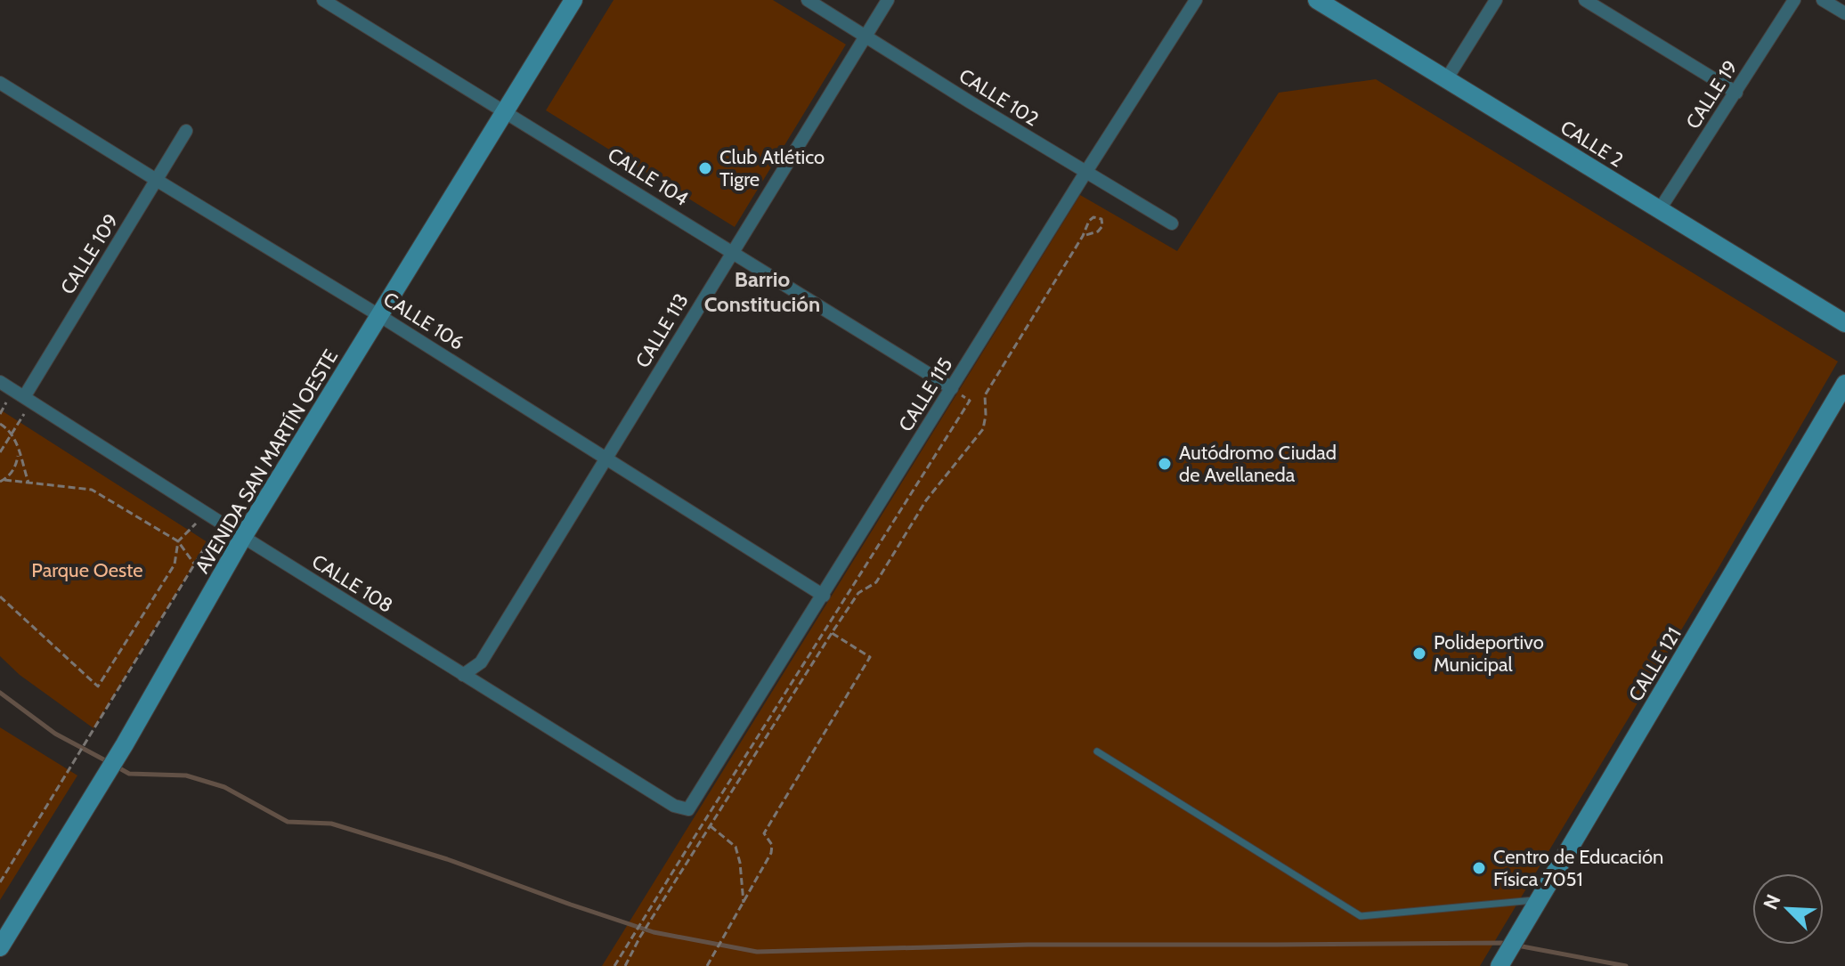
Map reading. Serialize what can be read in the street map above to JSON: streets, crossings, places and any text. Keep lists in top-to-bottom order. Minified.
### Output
{"streets":{"street":["CALLE 19","CALLE 102","CALLE 2","CALLE 104","CALLE 109","CALLE 106","CALLE 113","CALLE 115","AVENIDA SAN MARTÍN OESTE","CALLE 108","CALLE 121"]},"crossings":[["CALLE 19","CALLE 2"],["CALLE 102","CALLE 113"],["CALLE 102","CALLE 115"],["CALLE 104","CALLE 113"],["CALLE 104","CALLE 115"],["CALLE 104","AVENIDA SAN MARTÍN OESTE"],["CALLE 109","CALLE 106"],["CALLE 109","CALLE 108"],["CALLE 106","CALLE 113"],["CALLE 106","CALLE 115"],["CALLE 106","AVENIDA SAN MARTÍN OESTE"],["CALLE 113","CALLE 108"],["CALLE 115","CALLE 108"],["AVENIDA SAN MARTÍN OESTE","CALLE 108"]],"districts":["Barrio Constitución"],"parks":["Parque Oeste"],"places":["Club Atlético Tigre","Autódromo Ciudad de Avellaneda","Polideportivo Municipal","Centro de Educación Física 7051"],"north":"top left"}
